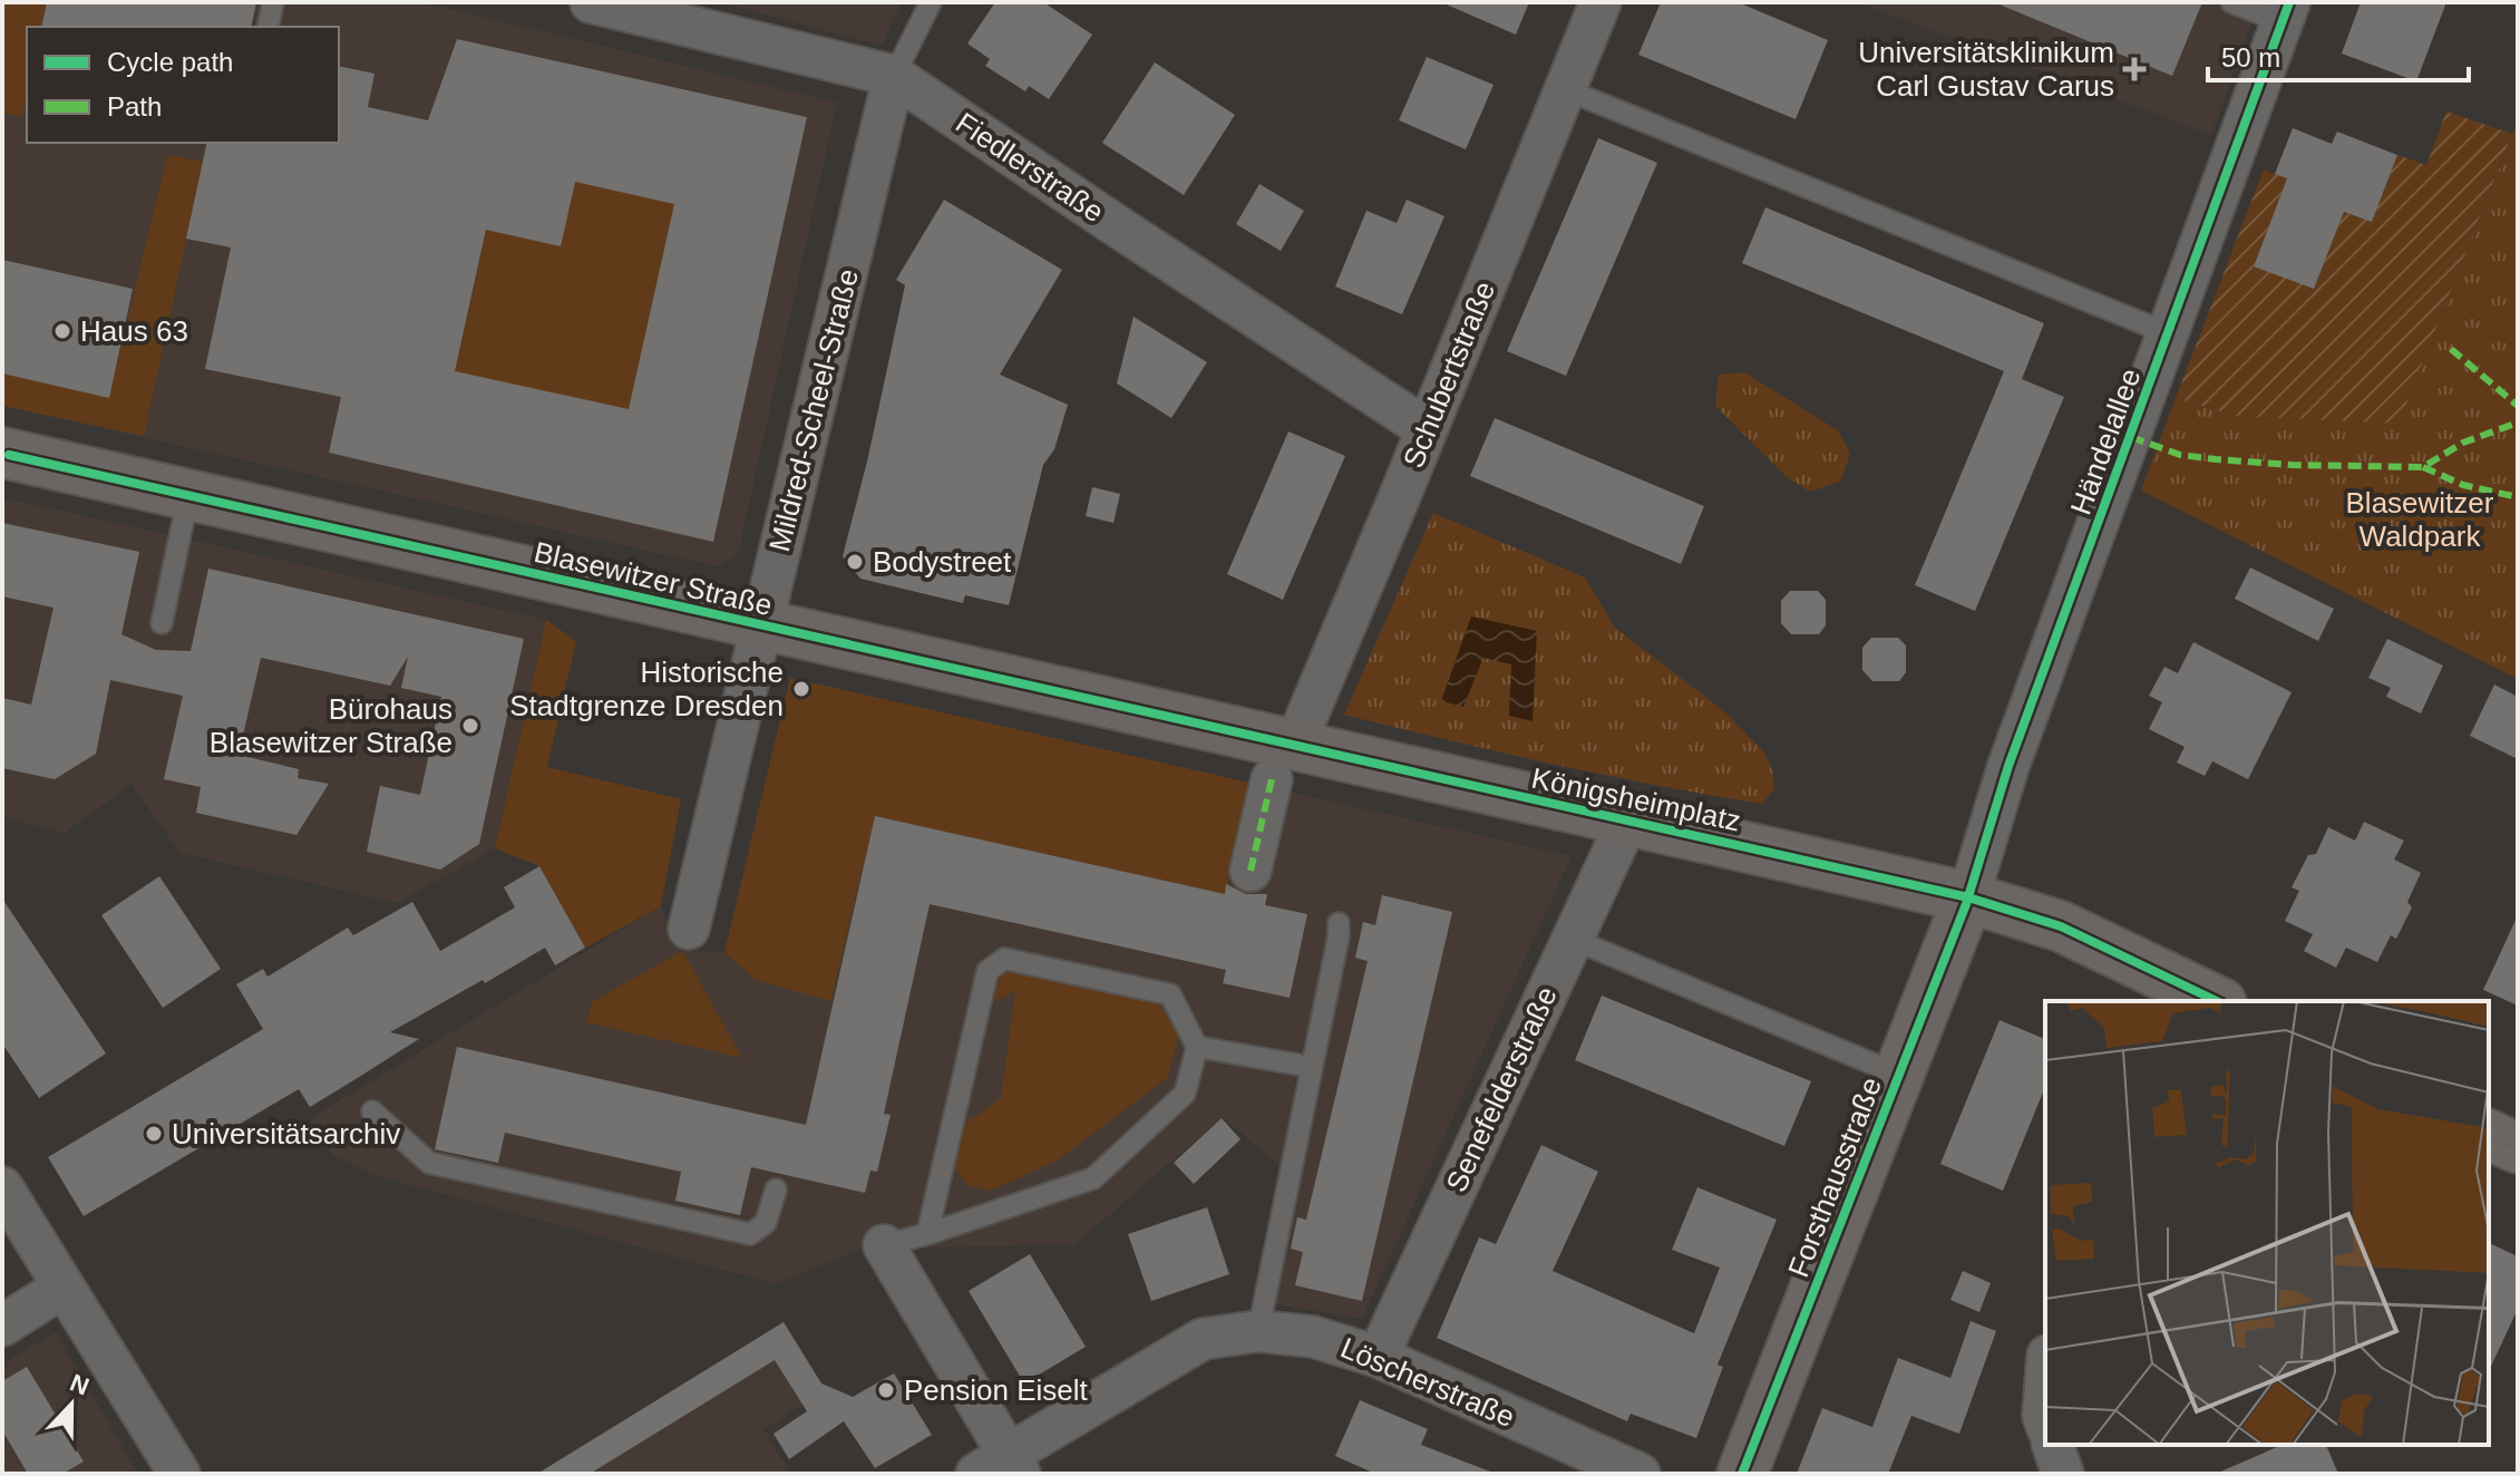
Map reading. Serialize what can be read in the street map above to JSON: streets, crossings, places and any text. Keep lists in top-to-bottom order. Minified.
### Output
{"streets":{"street":["Fiedlerstraße","Schubertstraße","Mildred-Scheel-Straße","Händelallee","Blasewitzer Straße","Königsheimplatz","Senefelderstraße","Forsthausstraße","Löscherstraße"]},"crossings":[["Fiedlerstraße","Schubertstraße"],["Fiedlerstraße","Mildred-Scheel-Straße"],["Schubertstraße","Blasewitzer Straße"],["Schubertstraße","Königsheimplatz"],["Mildred-Scheel-Straße","Blasewitzer Straße"],["Händelallee","Königsheimplatz"],["Händelallee","Forsthausstraße"],["Blasewitzer Straße","Königsheimplatz"],["Königsheimplatz","Senefelderstraße"],["Königsheimplatz","Forsthausstraße"],["Senefelderstraße","Löscherstraße"]],"parks":["Blasewitzer Waldpark"],"places":{"health":["Universitätsklinikum Carl Gustav Carus"],"other":["Haus 63","Bodystreet","Historische Stadtgrenze Dresden","Bürohaus Blasewitzer Straße","Universitätsarchiv","Pension Eiselt"]},"legend":["Cycle path","Path"],"scale_bar":"50 m","north":"top"}
